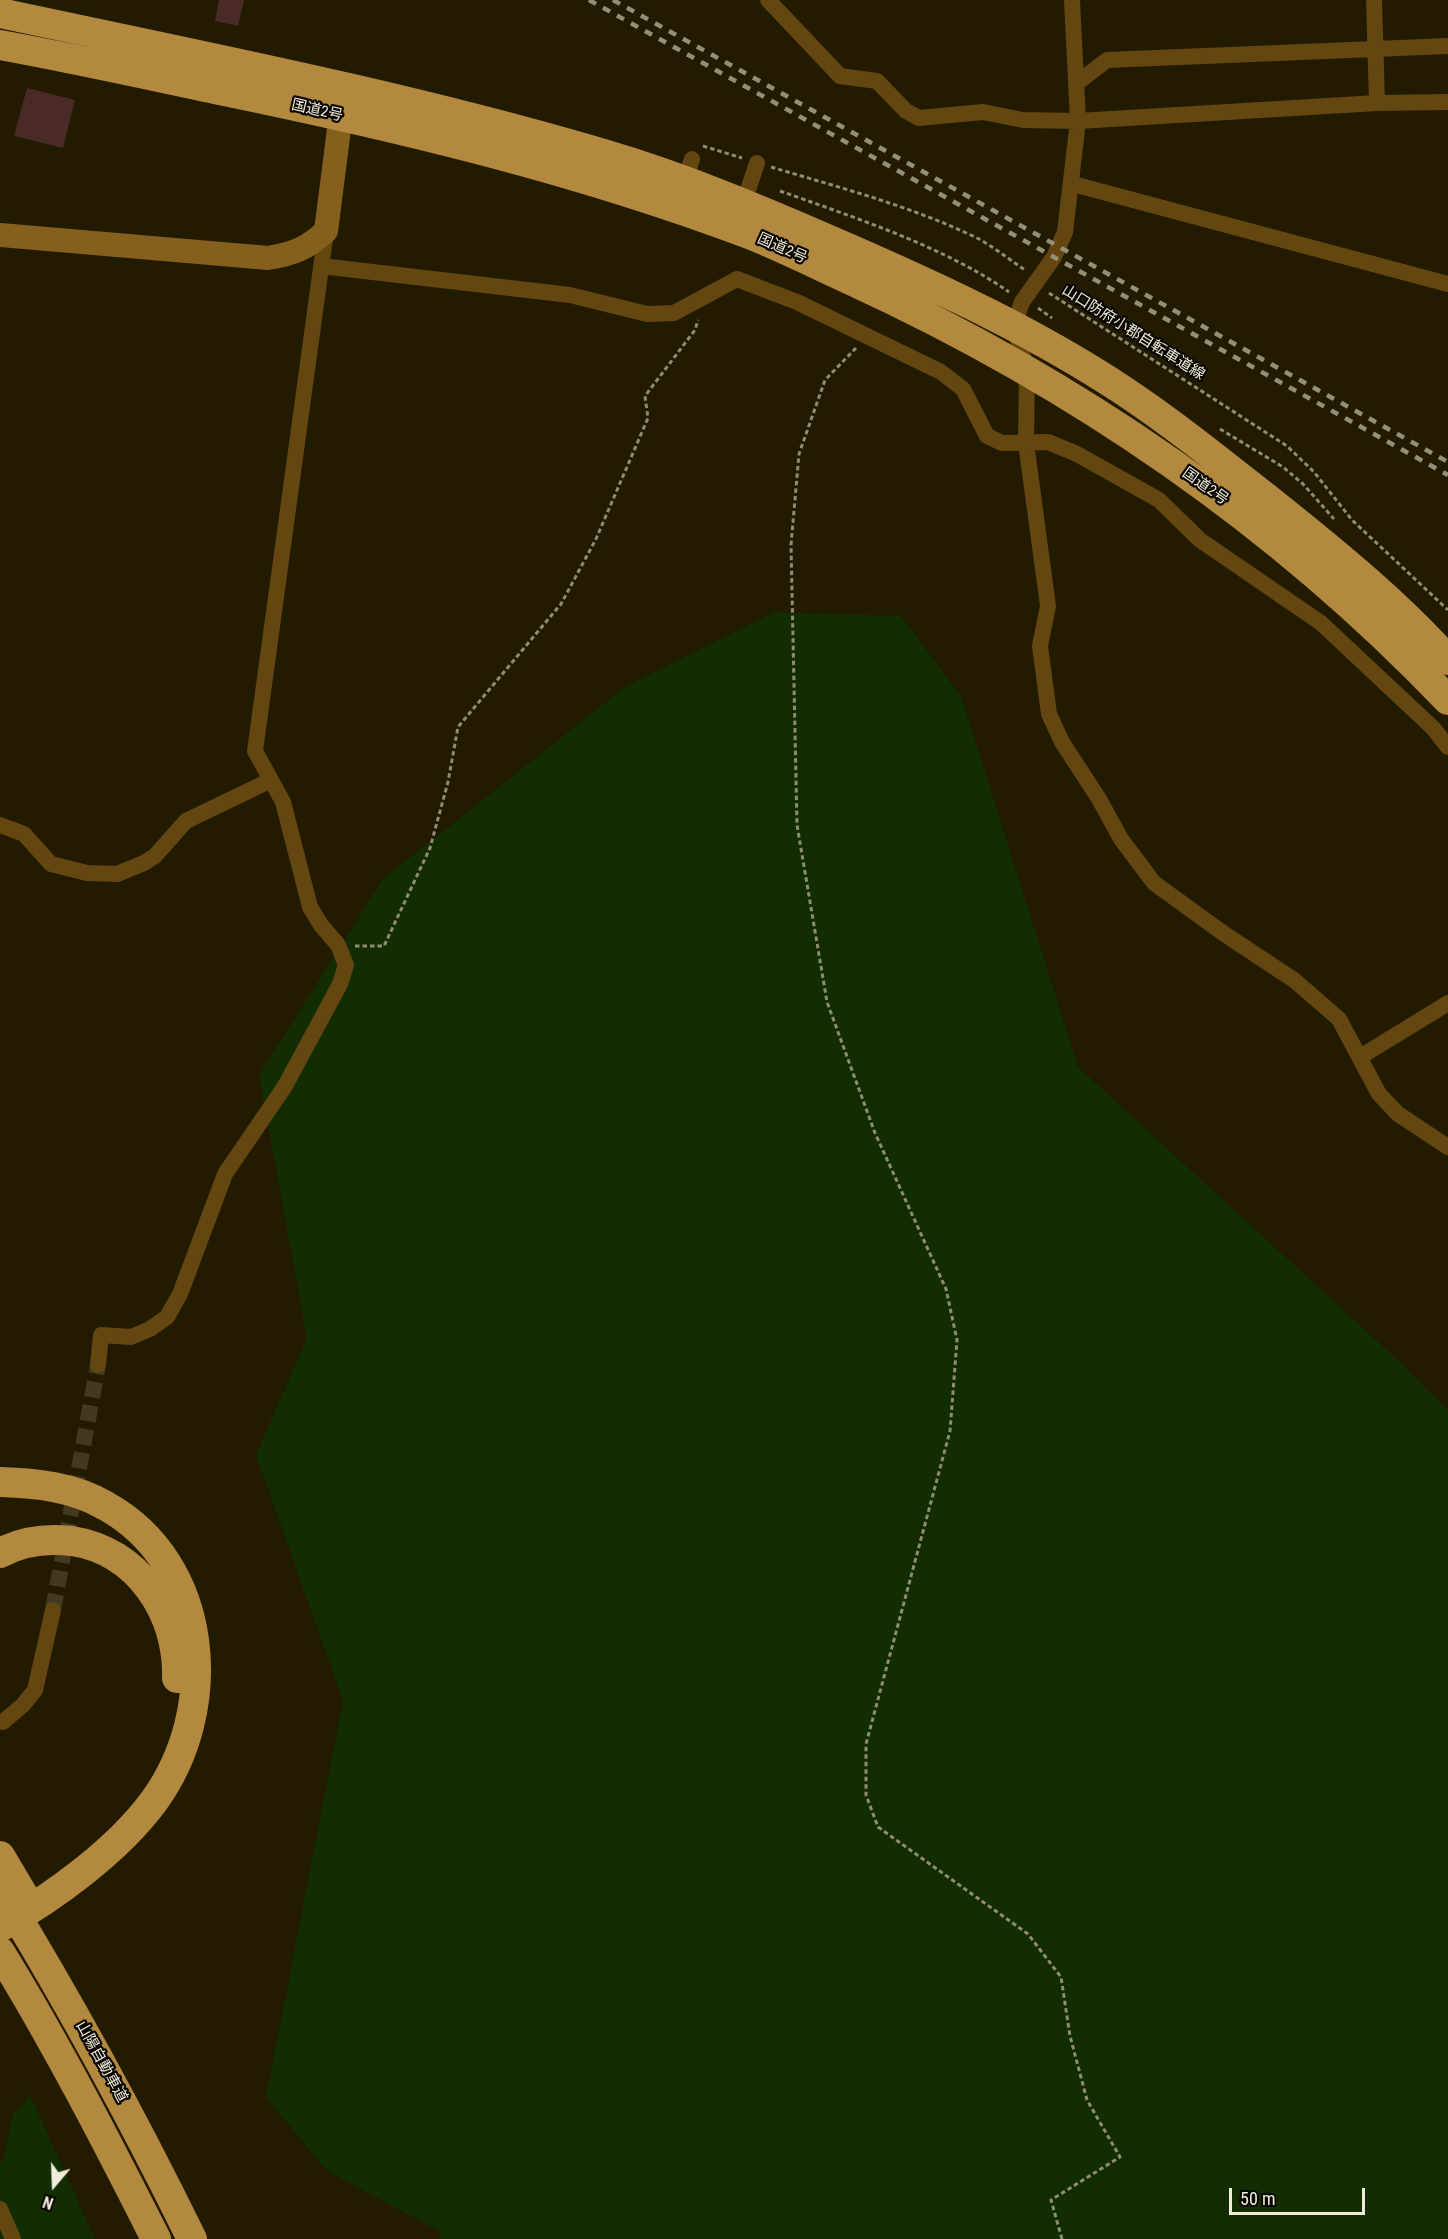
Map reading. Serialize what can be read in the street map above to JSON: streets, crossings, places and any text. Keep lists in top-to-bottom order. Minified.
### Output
{"streets":{"highway":["国道2号","山陽自動車道"],"path":["山口防府小郡自転車道線"]},"crossings":[["国道2号","山口防府小郡自転車道線"]],"scale_bar":"50 m","north":"bottom"}
